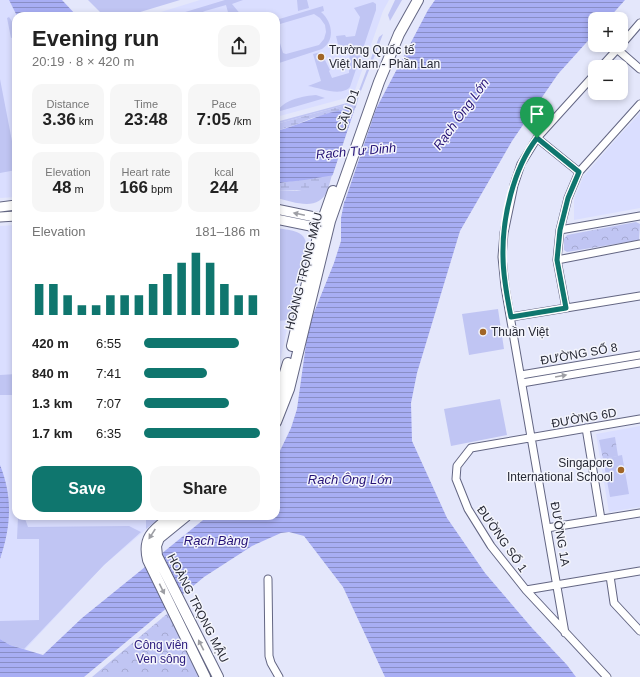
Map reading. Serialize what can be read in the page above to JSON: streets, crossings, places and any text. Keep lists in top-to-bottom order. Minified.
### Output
{"streets":{"main road":["CẦU D1","HOÀNG TRỌNG MẬU"],"street":["ĐƯỜNG SỐ 8","ĐƯỜNG 6D","ĐƯỜNG 1A","ĐƯỜNG SỐ 1"]},"crossings":[["CẦU D1","HOÀNG TRỌNG MẬU"],["ĐƯỜNG 6D","ĐƯỜNG 1A"],["ĐƯỜNG 6D","ĐƯỜNG SỐ 1"],["ĐƯỜNG 1A","ĐƯỜNG SỐ 1"]],"water":["Rạch Ông Lớn","Rạch Tư Dinh","Rạch Bàng"],"parks":["Công viên Ven sông"],"places":["Trường Quốc tế Việt Nam - Phần Lan","Thuần Việt","Singapore International School"],"page":{"map_buttons":["+","−"],"heading":["Evening run","20:19 · 8 × 420 m"],"stats":[["Distance","3.36 km"],["Time","23:48"],["Pace","7:05 /km"],["Elevation","48 m"],["Heart rate","166 bpm"],["kcal","244"]],"chart":["Elevation","181–186 m"],"list":[{"name":"420 m","note":"6:55"},{"name":"840 m","note":"7:41"},{"name":"1.3 km","note":"7:07"},{"name":"1.7 km","note":"6:35"}],"buttons":["Save","Share"]}}
